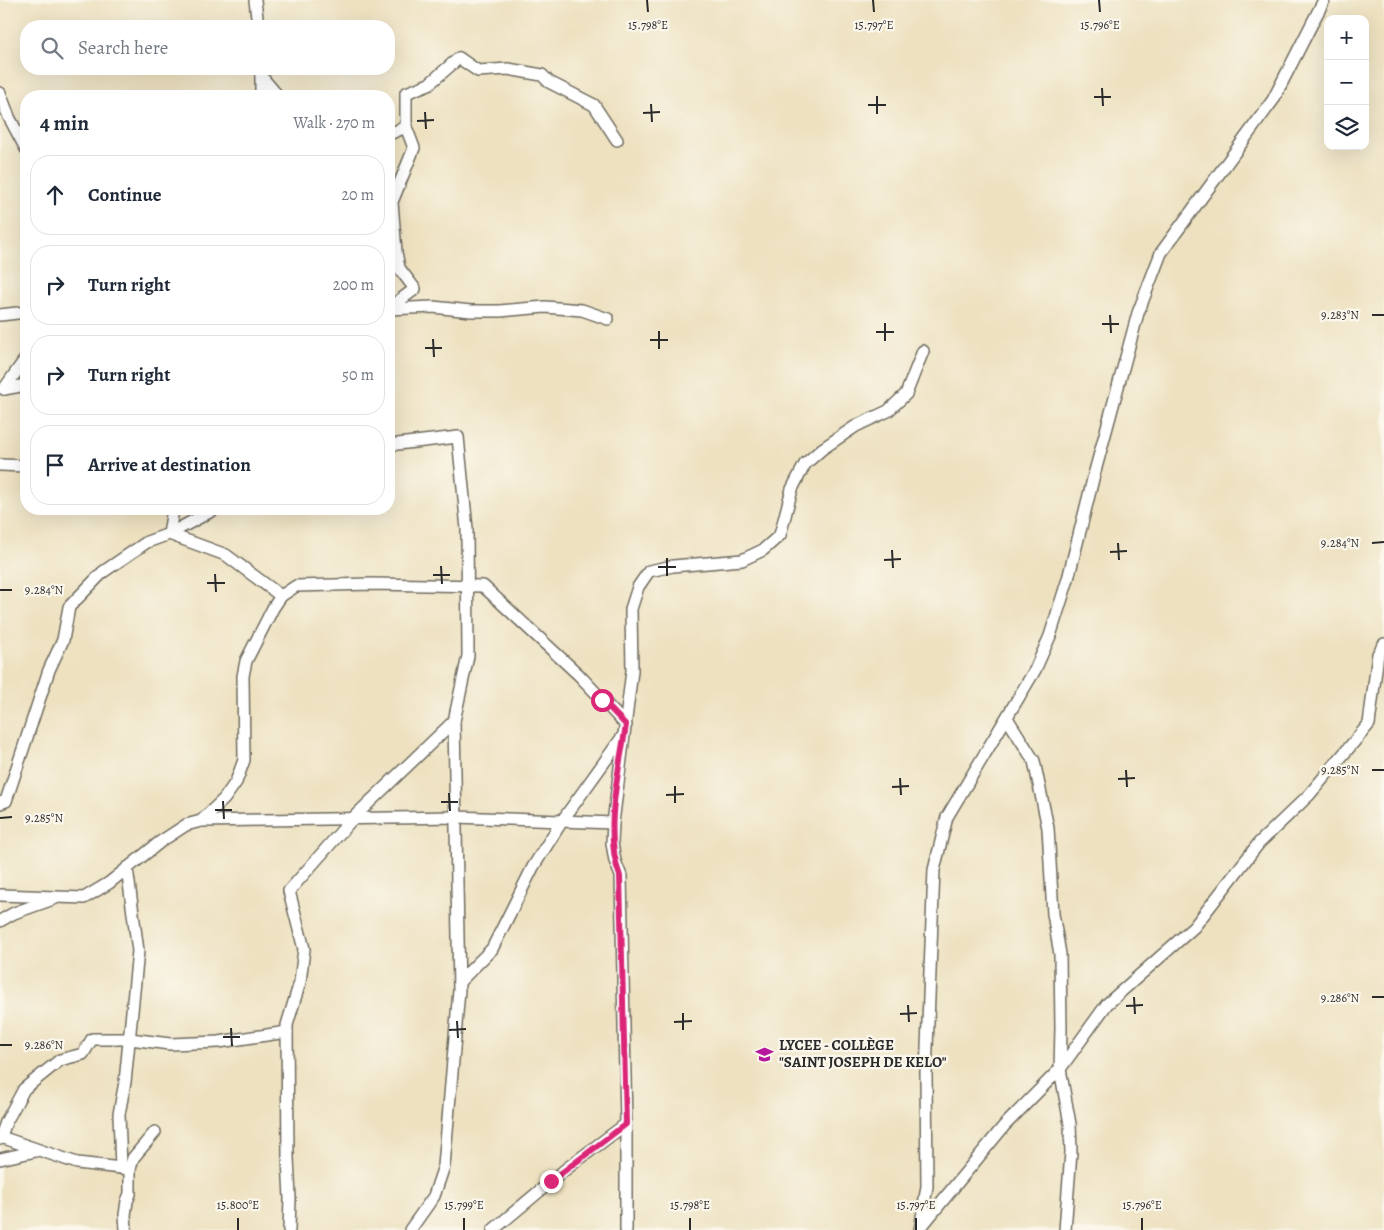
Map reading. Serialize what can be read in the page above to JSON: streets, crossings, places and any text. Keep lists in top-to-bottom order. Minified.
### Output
{"places":{"school or university":["LYCEE - COLLÈGE \"SAINT JOSEPH DE KELO\""]},"page":{"map_buttons":["+","−"],"search":"Search here","heading":["4 min","Walk · 270 m"],"list":[["Continue","20 m"],["Turn right","200 m"],["Turn right","50 m"],"Arrive at destination"]},"coordinates":["15.798°E","15.797°E","15.796°E","9.283°N","9.284°N","9.285°N","9.286°N","15.800°E","15.799°E"]}
